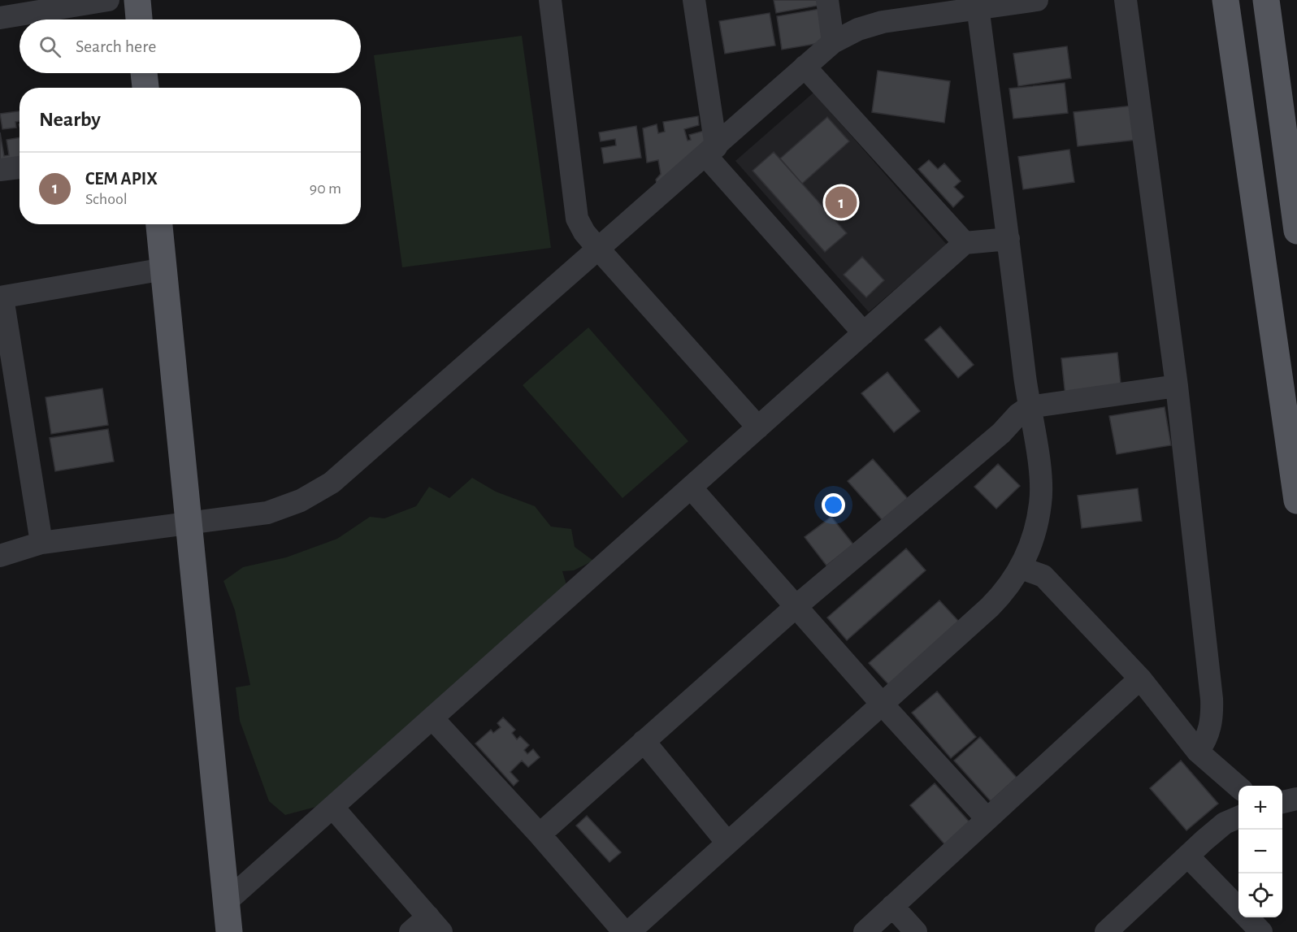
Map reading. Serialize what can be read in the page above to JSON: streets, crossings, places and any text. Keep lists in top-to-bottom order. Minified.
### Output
{"page":{"search":"Search here","heading":"Nearby","list":[{"mark":"1","name":"CEM APIX","note":"School","value":"90 m"}],"pins":"1","map_buttons":["+","−"]}}
